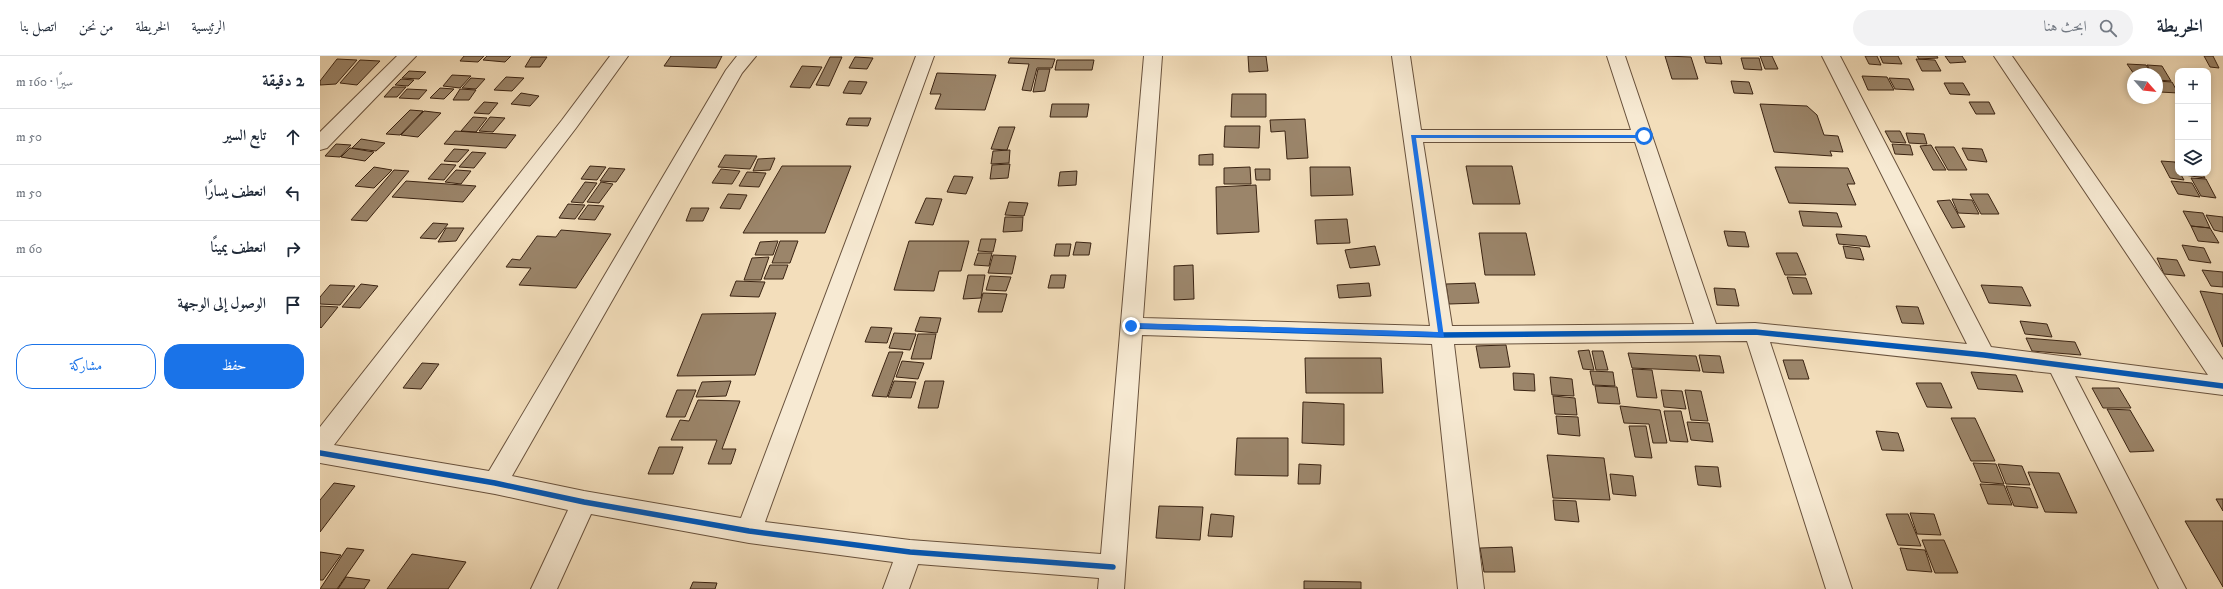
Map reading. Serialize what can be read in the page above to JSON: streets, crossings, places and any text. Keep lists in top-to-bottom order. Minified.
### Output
{"north":"bottom right","page":{"header":"الخريطة","search":"ابحث هنا","nav":["الرئيسية","الخريطة","من نحن","اتصل بنا"],"heading":["2 دقيقة","سيرًا · 160 m"],"map_buttons":["+","−"],"list":[["تابع السير","50 m"],["انعطف يسارًا","50 m"],["انعطف يمينًا","60 m"],"الوصول إلى الوجهة"],"buttons":["حفظ","مشاركة"]}}
